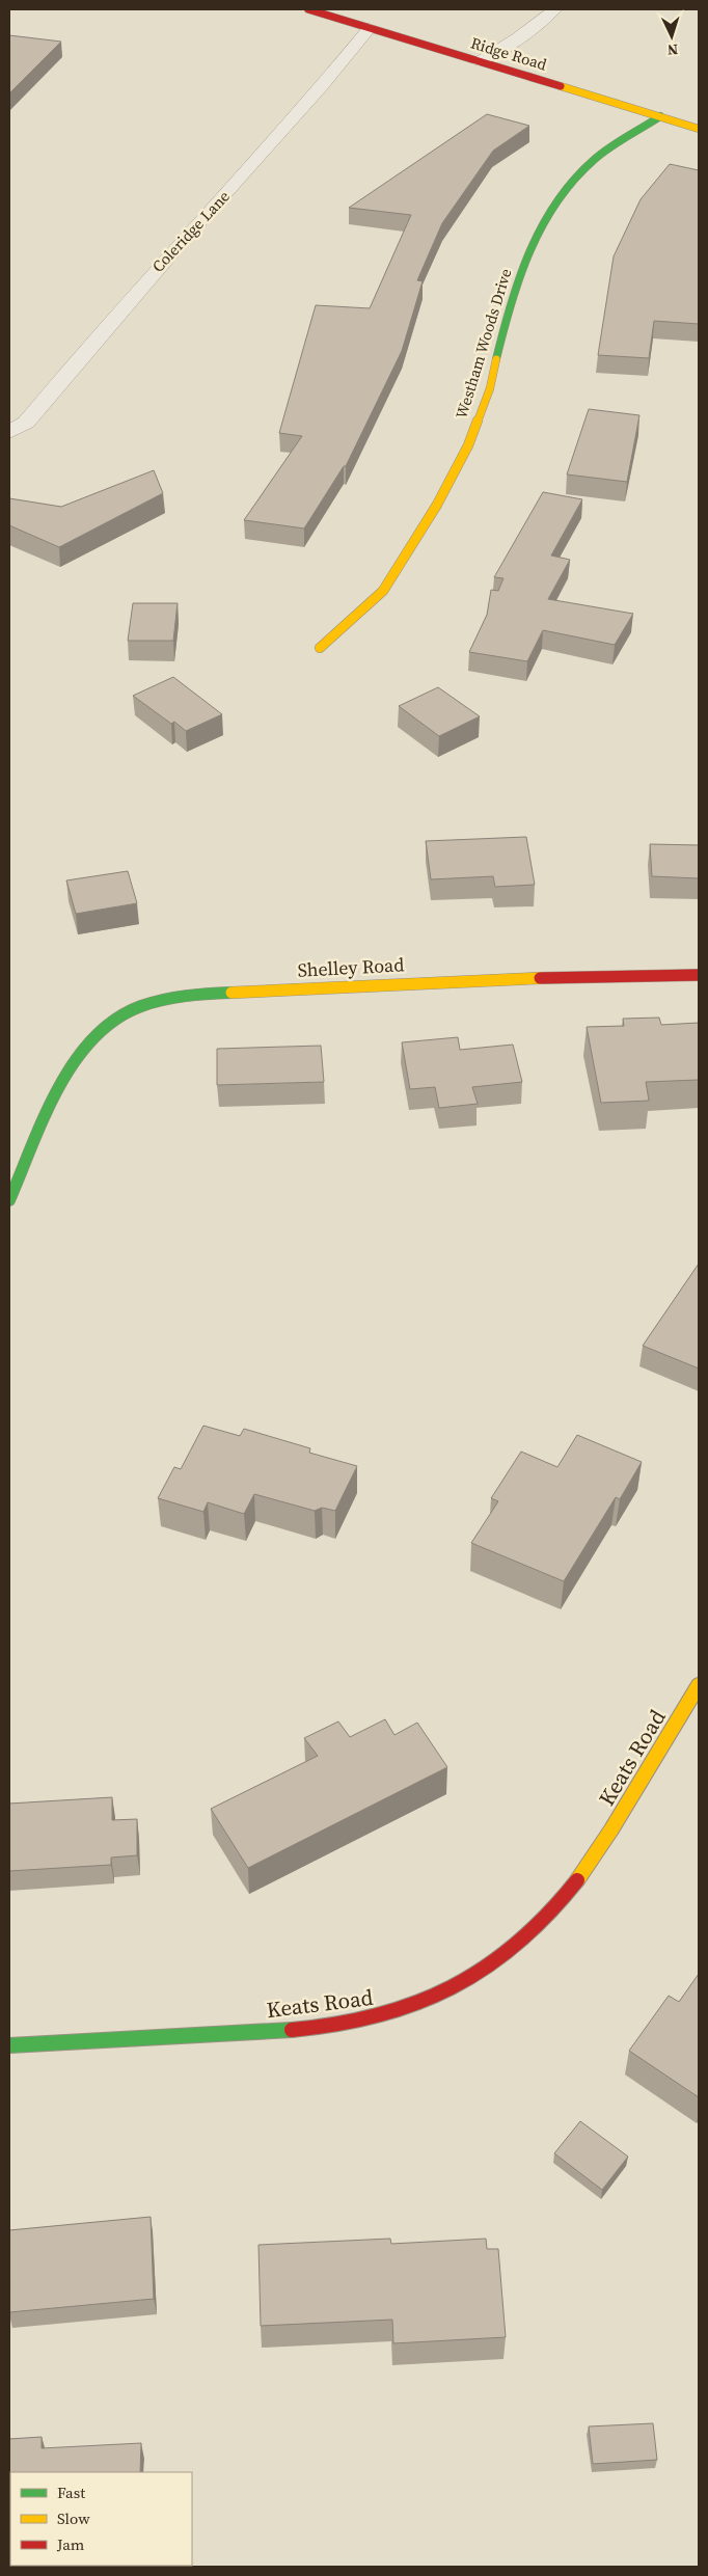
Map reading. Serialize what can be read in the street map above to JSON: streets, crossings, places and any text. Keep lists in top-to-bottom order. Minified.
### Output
{"streets":{"street":["Ridge Road","Coleridge Lane","Westham Woods Drive","Shelley Road","Keats Road"]},"crossings":[["Ridge Road","Coleridge Lane"],["Ridge Road","Westham Woods Drive"]],"legend":["Fast","Slow","Jam"],"north":"bottom"}
